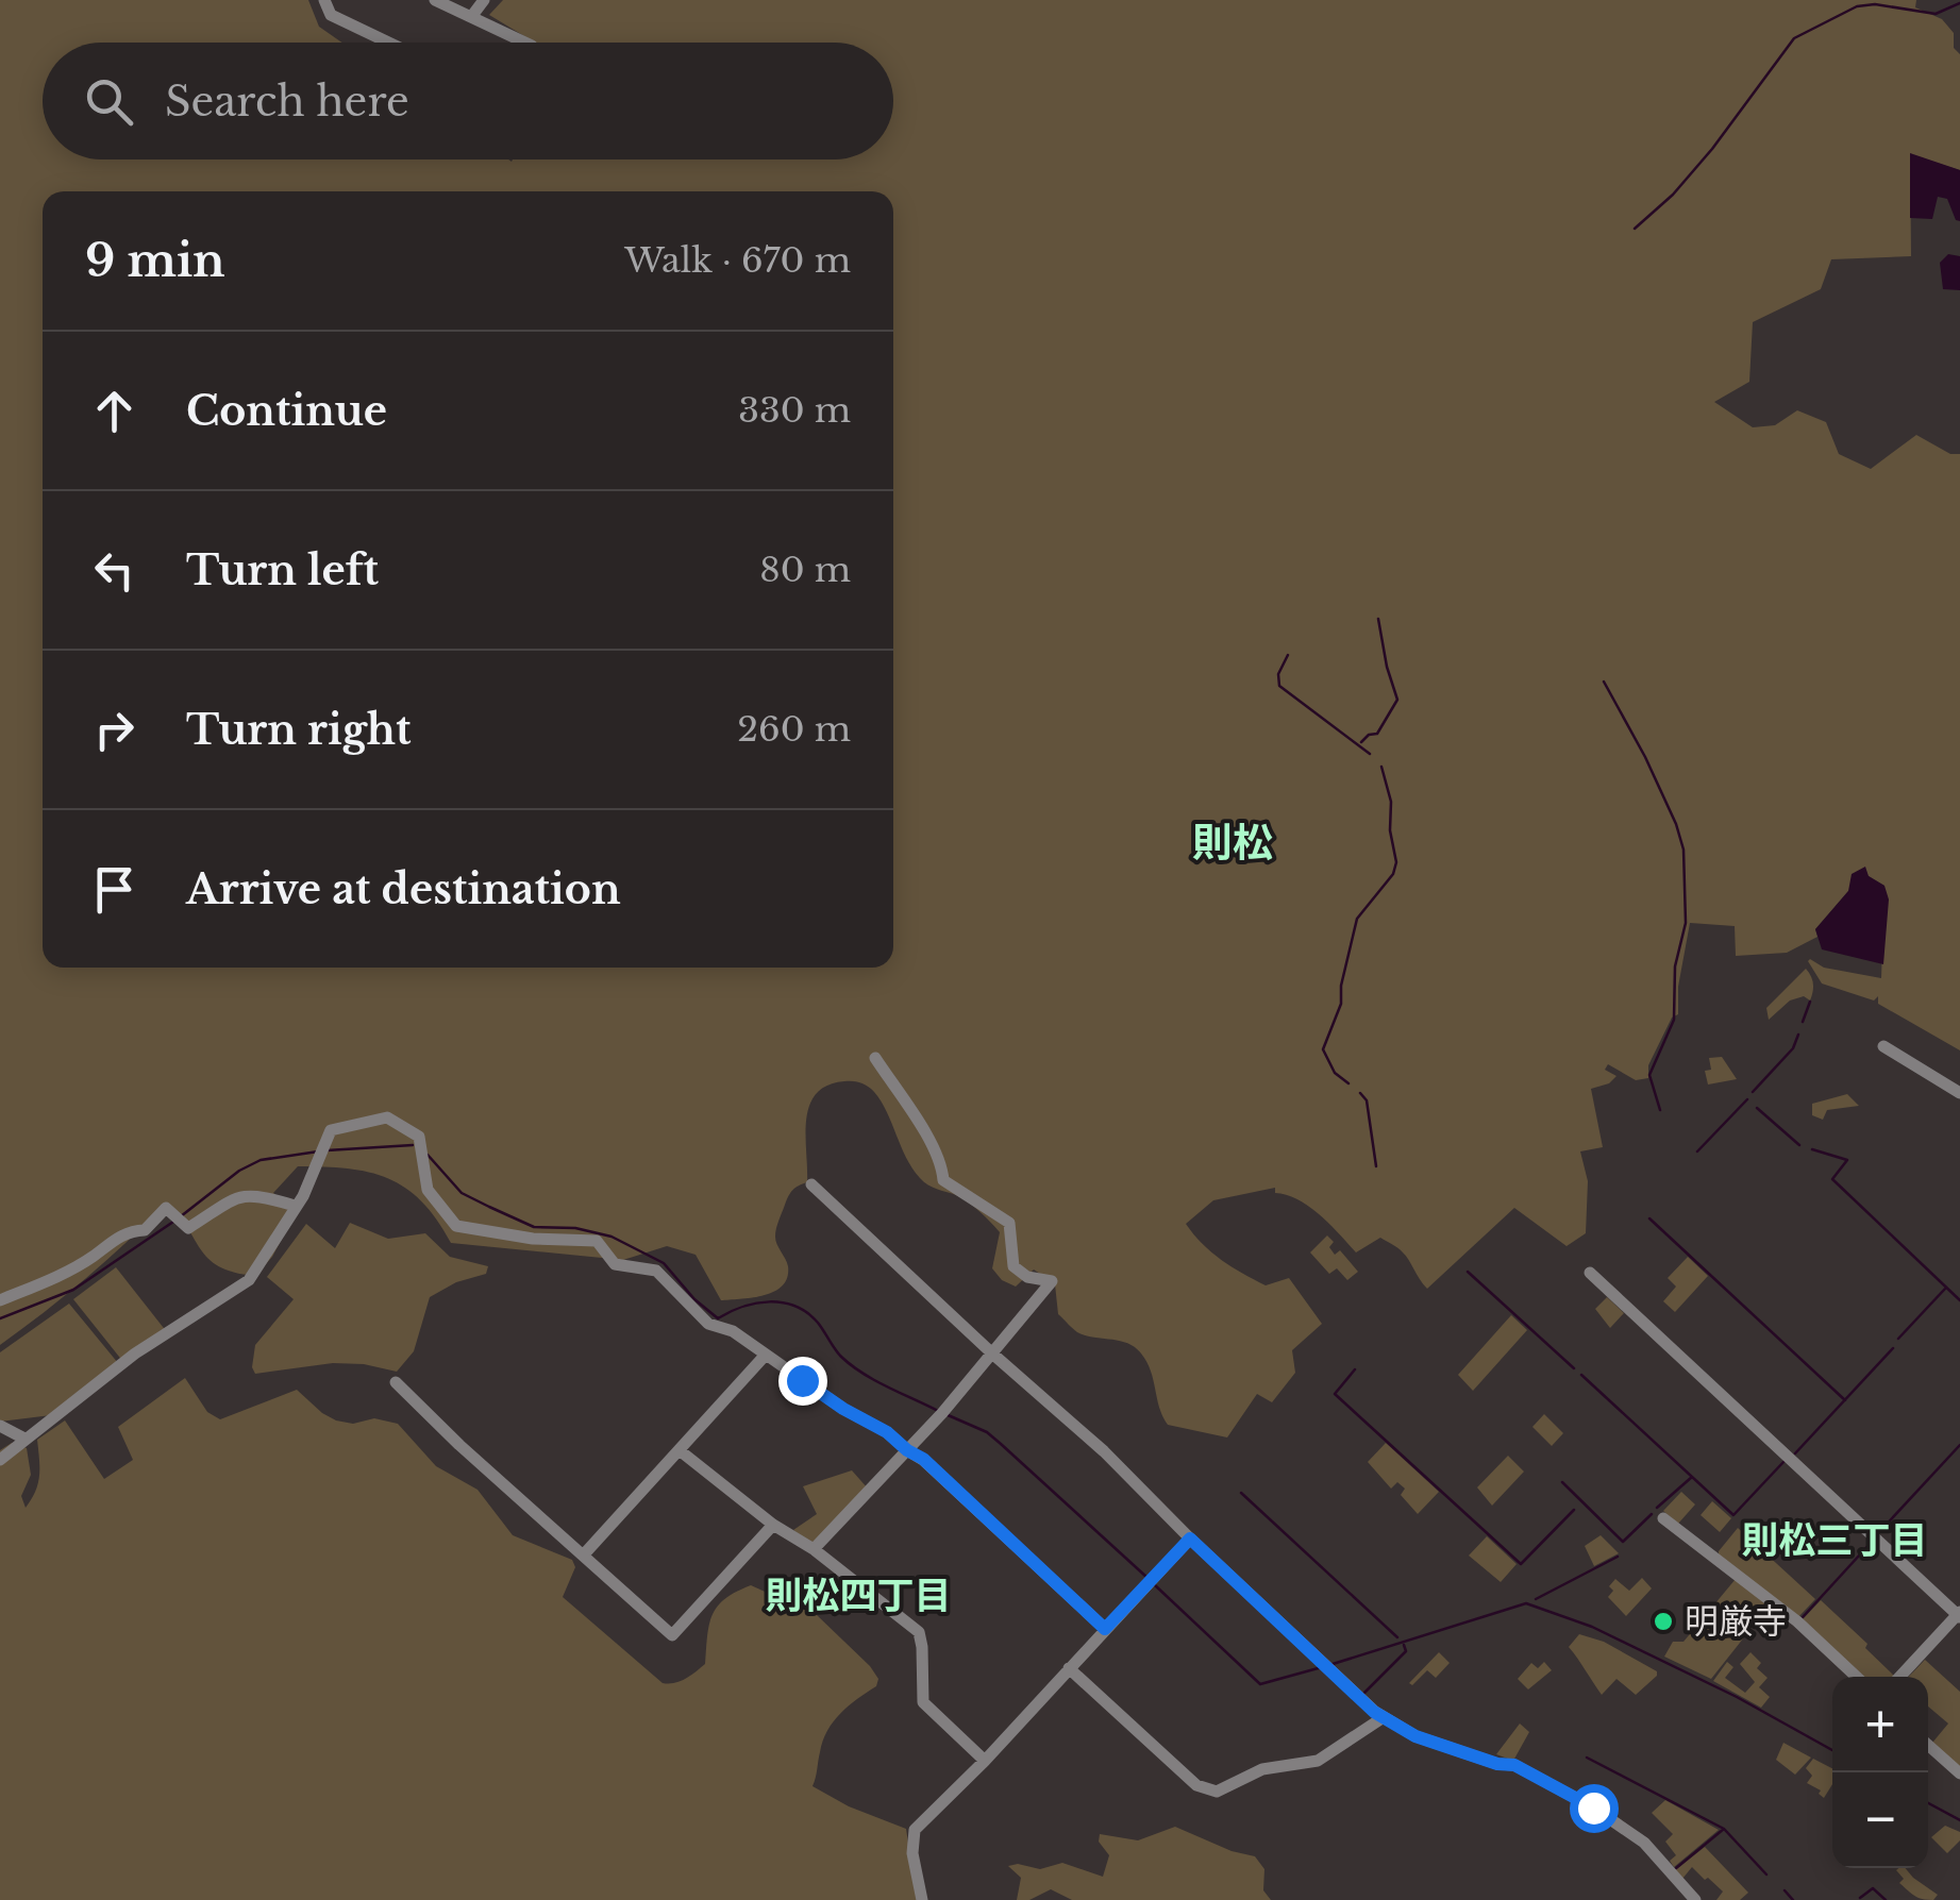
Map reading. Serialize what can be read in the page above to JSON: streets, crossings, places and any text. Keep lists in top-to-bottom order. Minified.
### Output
{"districts":["則松","則松三丁目","則松四丁目"],"places":["明厳寺"],"page":{"search":"Search here","heading":["9 min","Walk · 670 m"],"list":[["Continue","330 m"],["Turn left","80 m"],["Turn right","260 m"],"Arrive at destination"],"map_buttons":["+","−"]}}
